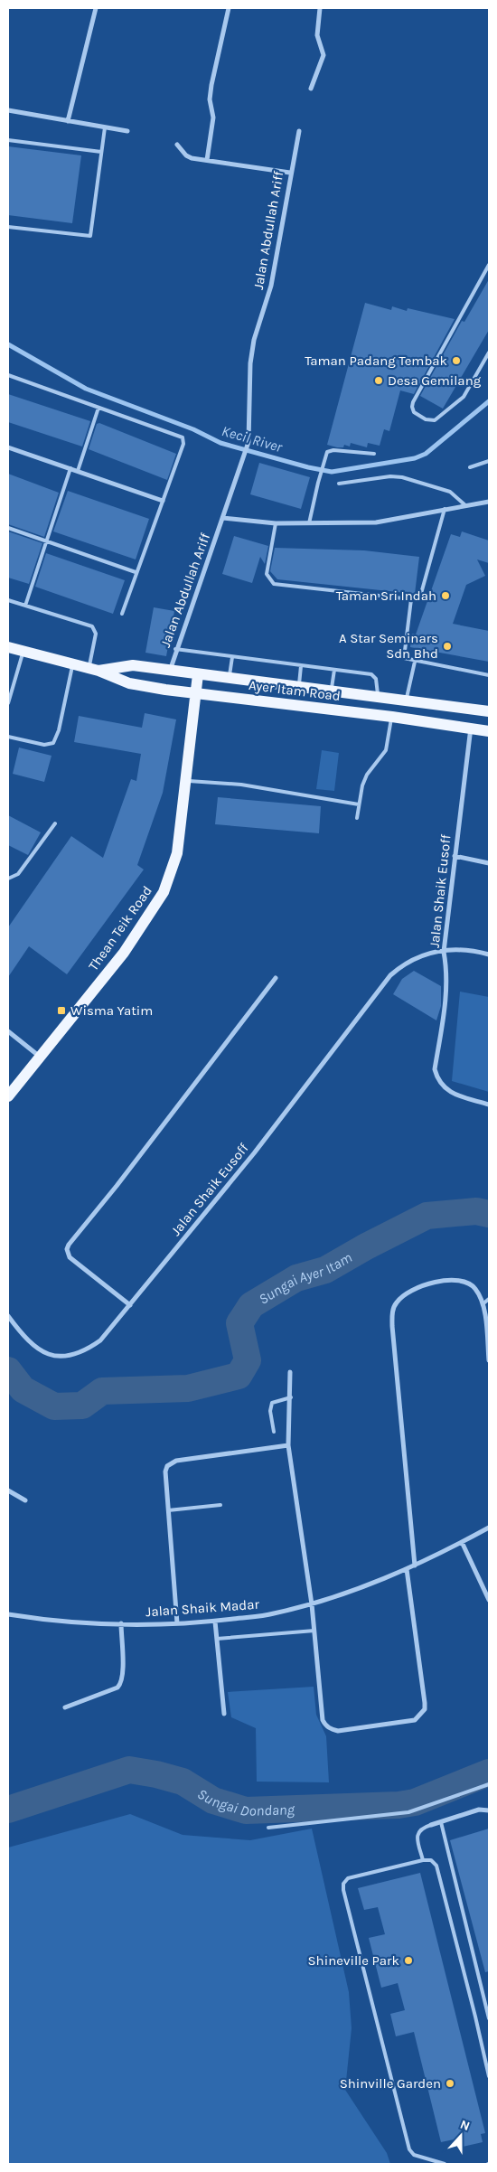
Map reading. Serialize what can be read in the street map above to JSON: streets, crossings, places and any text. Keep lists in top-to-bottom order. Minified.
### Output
{"streets":{"main road":["Ayer Itam Road","Thean Teik Road"],"street":["Jalan Abdullah Ariff","Jalan Shaik Eusoff","Jalan Shaik Madar"]},"crossings":[["Jalan Abdullah Ariff","Ayer Itam Road"],["Ayer Itam Road","Jalan Shaik Eusoff"],["Ayer Itam Road","Thean Teik Road"]],"water":["Kecil River","Sungai Ayer Itam","Sungai Dondang"],"places":{"other":["Taman Padang Tembak","Desa Gemilang","Taman Sri Indah","A Star Seminars Sdn Bhd","Shineville Park","Shinville Garden"],"transit":["Wisma Yatim"]},"north":"top"}
